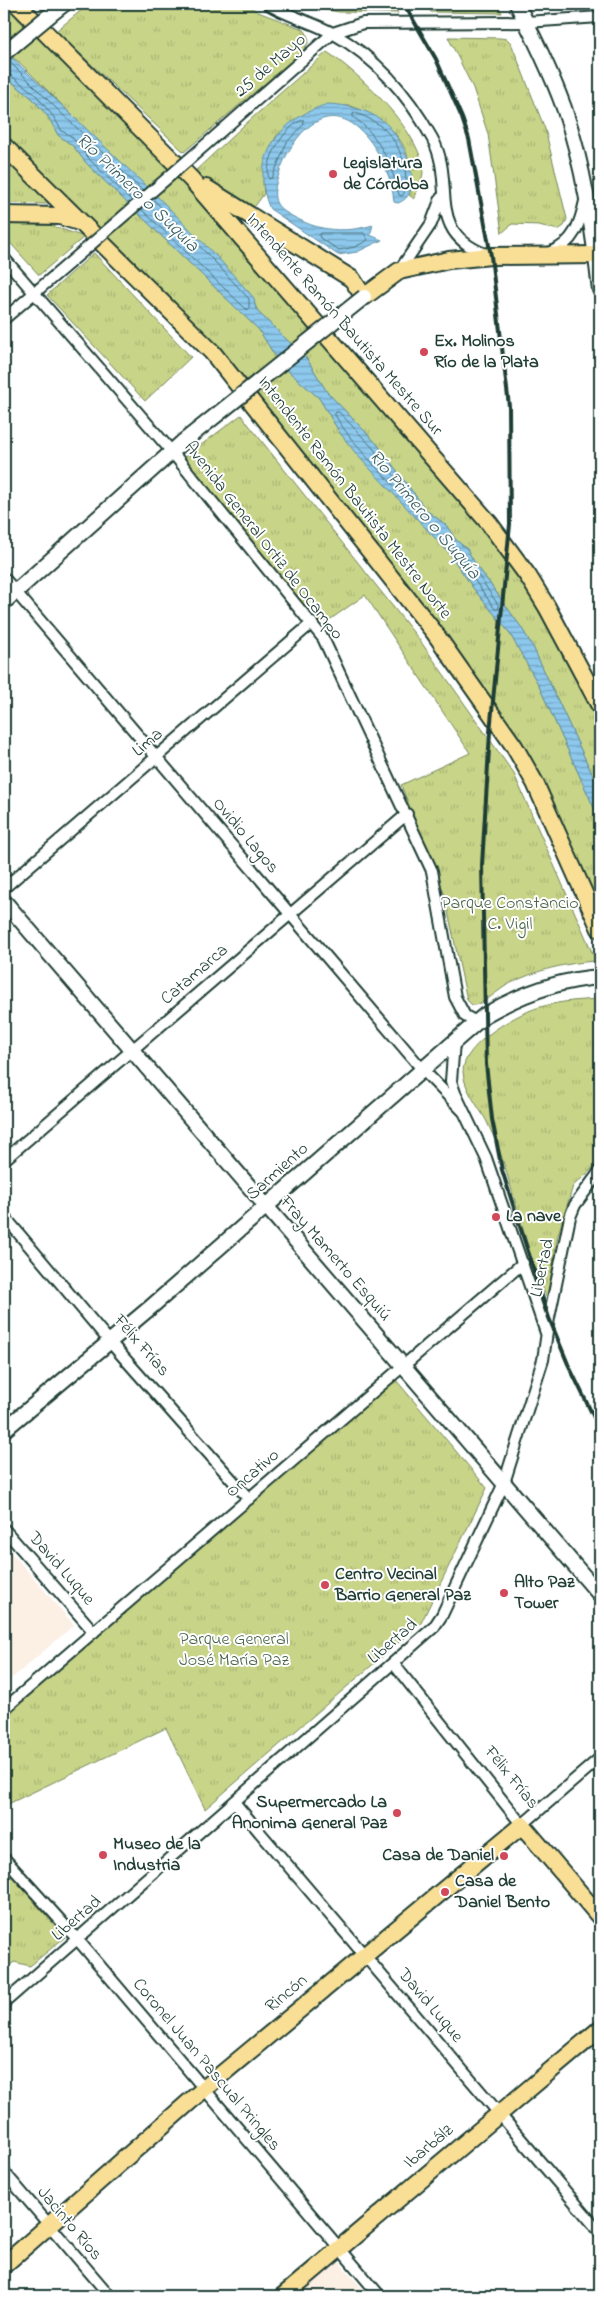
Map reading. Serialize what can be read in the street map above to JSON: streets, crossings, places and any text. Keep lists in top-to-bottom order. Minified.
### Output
{"streets":{"main road":["Intendente Ramón Bautista Mestre Sur","Intendente Ramón Bautista Mestre Norte","Sarmiento","Fray Mamerto Esquiú","Félix Frías","Rincón","Ibarbálz"],"street":["25 de Mayo","Avenida General Ortiz de Ocampo","Lima","Ovidio Lagos","Catamarca","Libertad","Oncativo","David Luque","Coronel Juan Pascual Pringles","Jacinto Ríos"]},"crossings":[["25 de Mayo","Avenida General Ortiz de Ocampo"],["Avenida General Ortiz de Ocampo","Lima"],["Avenida General Ortiz de Ocampo","Catamarca"],["Avenida General Ortiz de Ocampo","Sarmiento"],["Lima","Ovidio Lagos"],["Ovidio Lagos","Catamarca"],["Ovidio Lagos","Sarmiento"],["Ovidio Lagos","Libertad"],["Ovidio Lagos","Oncativo"],["Catamarca","Fray Mamerto Esquiú"],["Sarmiento","Fray Mamerto Esquiú"],["Sarmiento","Félix Frías"],["Fray Mamerto Esquiú","Libertad"],["Fray Mamerto Esquiú","Oncativo"],["Libertad","Félix Frías"],["Libertad","David Luque"],["Libertad","Coronel Juan Pascual Pringles"],["Félix Frías","Oncativo"],["Félix Frías","Rincón"],["Oncativo","David Luque"],["David Luque","Rincón"],["David Luque","Ibarbálz"],["Rincón","Coronel Juan Pascual Pringles"],["Rincón","Jacinto Ríos"],["Coronel Juan Pascual Pringles","Ibarbálz"]],"water":["Río Primero o Suquía"],"parks":["Parque Constancio C. Vigil","Parque General José María Paz"],"places":["Legislatura de Córdoba","Ex. Molinos Río de la Plata","La nave","Centro Vecinal Barrio General Paz","Alto Paz Tower","Supermercado La Anonima General Paz","Museo de la Industria","Casa de Daniel","Casa de Daniel Bento"]}
